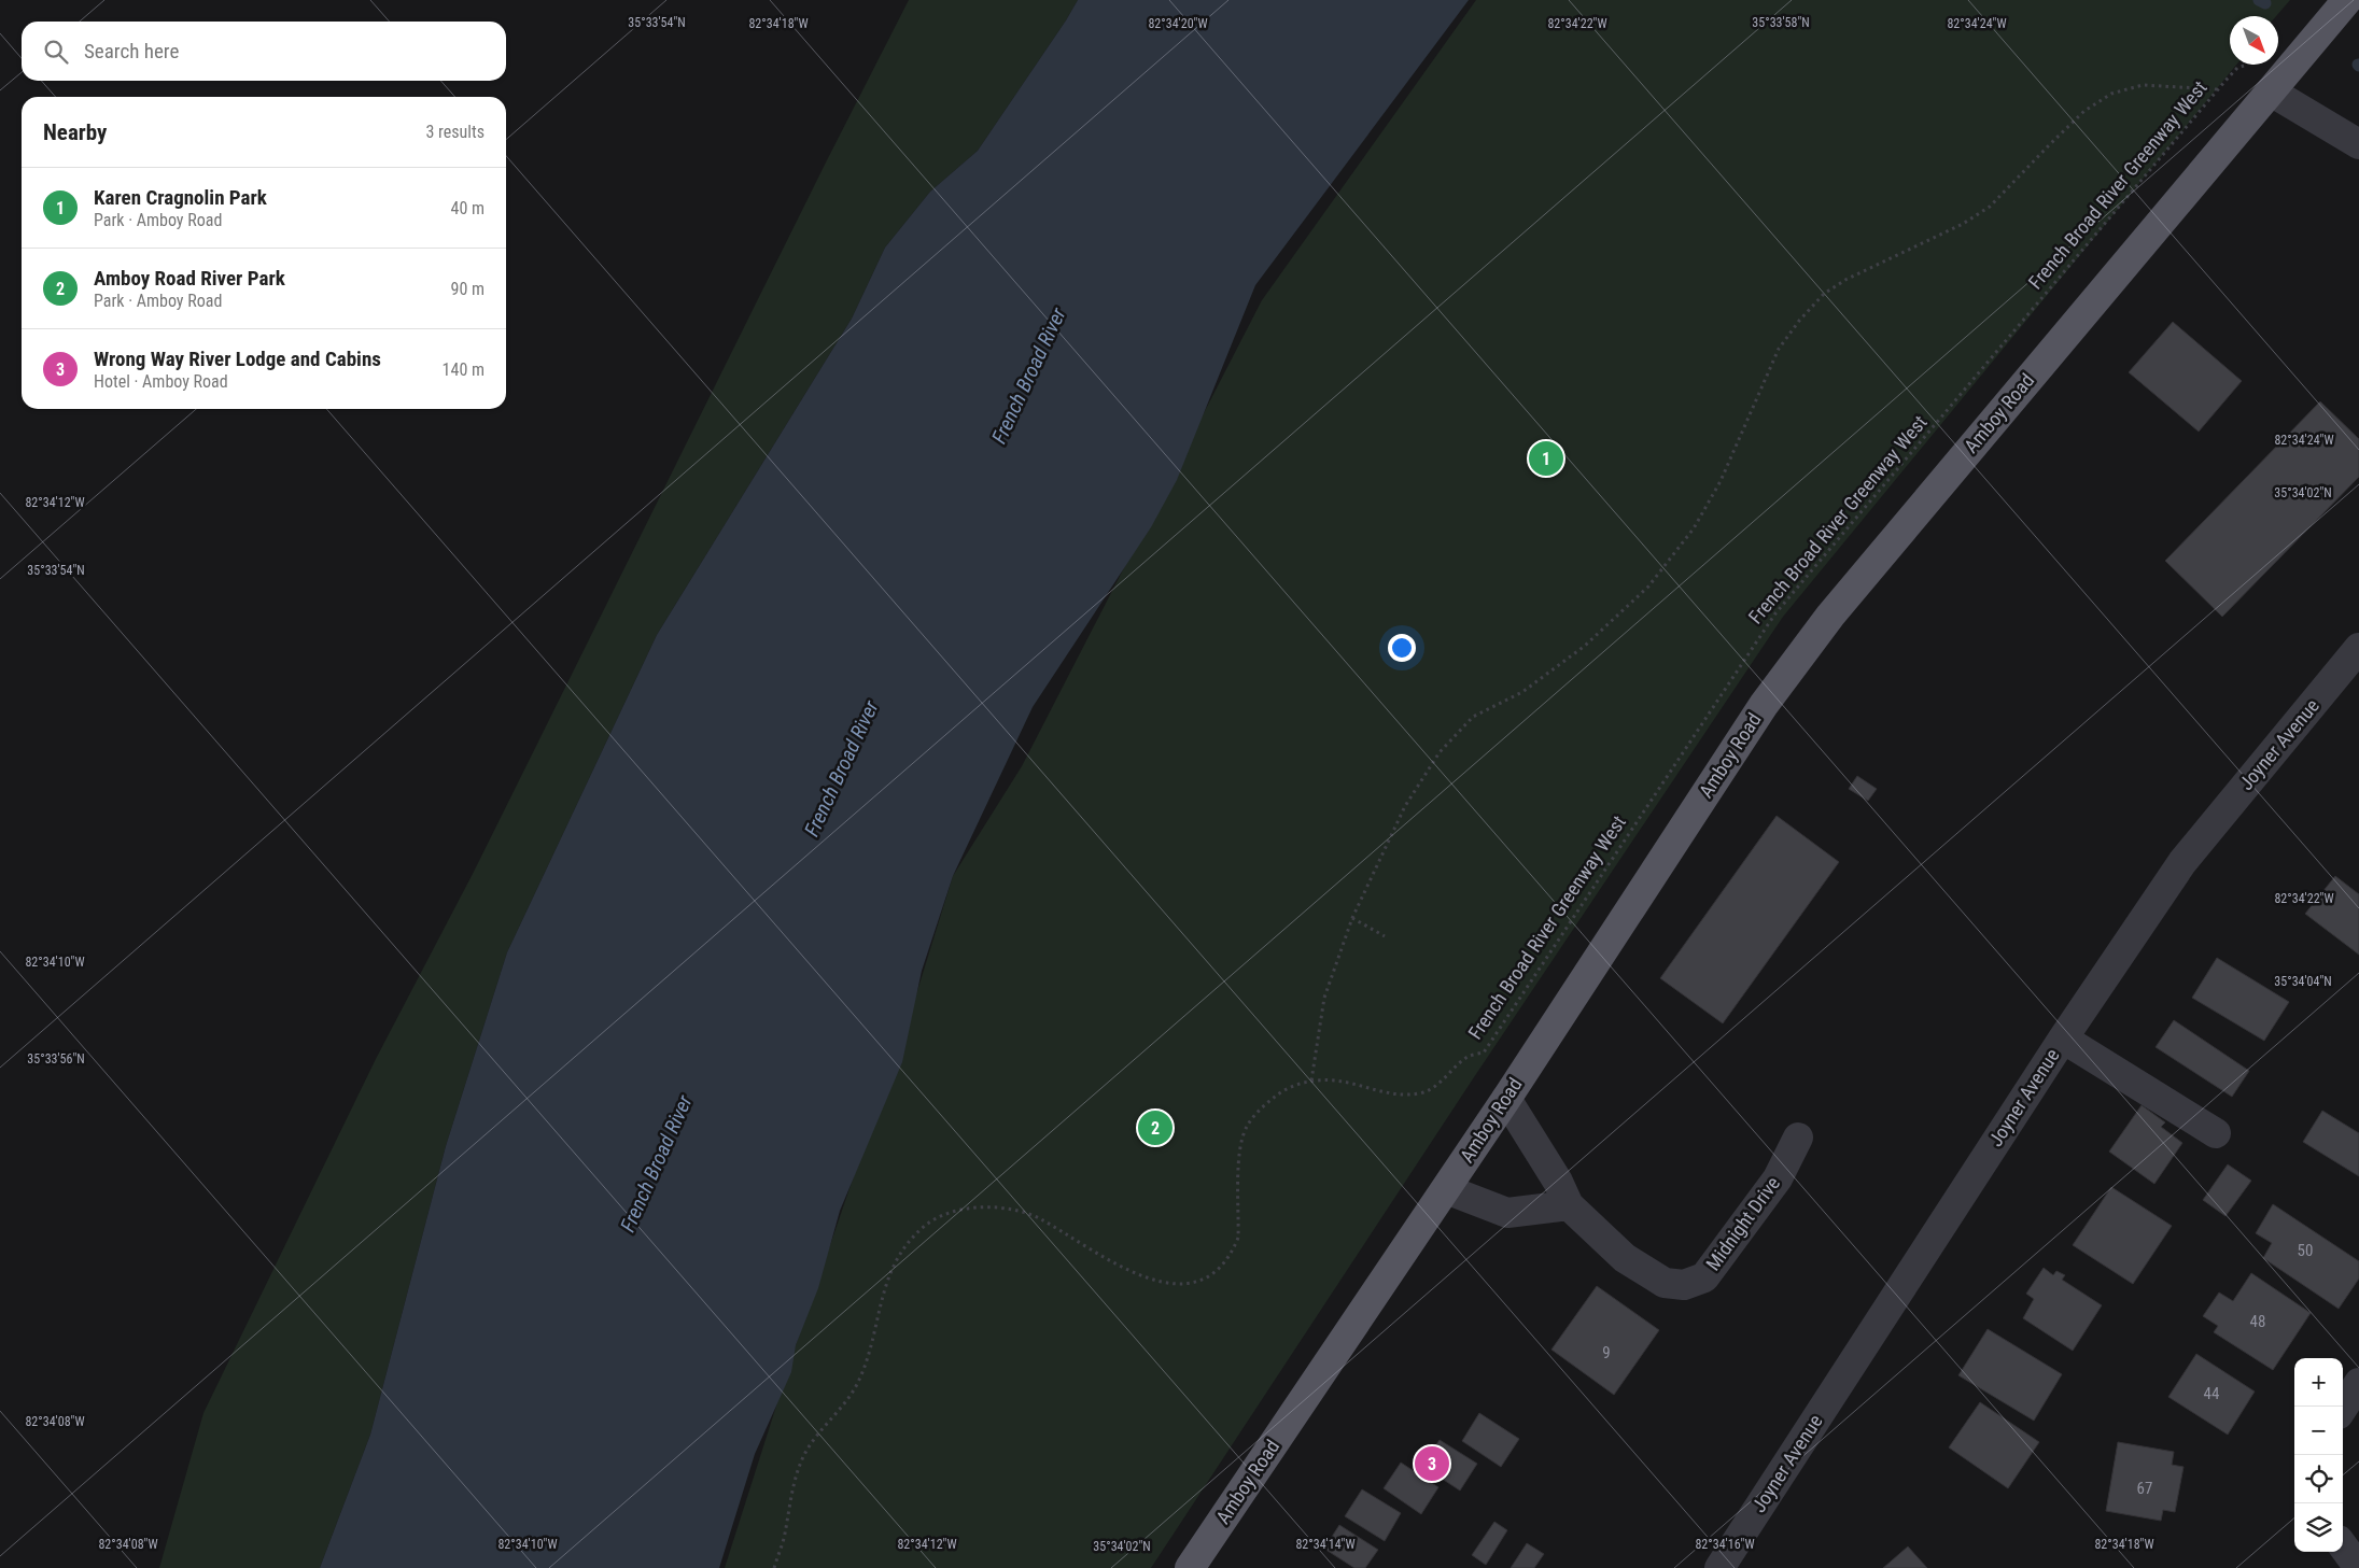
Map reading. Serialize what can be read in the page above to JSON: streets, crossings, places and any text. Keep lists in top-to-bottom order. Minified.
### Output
{"streets":{"main road":["Amboy Road"],"street":["Joyner Avenue","Midnight Drive"],"path":["French Broad River Greenway West"]},"crossings":[["Amboy Road","Midnight Drive"]],"water":["French Broad River"],"house_numbers":["50","48","9","44","67"],"north":"bottom right","page":{"search":"Search here","heading":["Nearby","3 results"],"list":[{"mark":"1","name":"Karen Cragnolin Park","note":"Park · Amboy Road","value":"40 m"},{"mark":"2","name":"Amboy Road River Park","note":"Park · Amboy Road","value":"90 m"},{"mark":"3","name":"Wrong Way River Lodge and Cabins","note":"Hotel · Amboy Road","value":"140 m"}],"pins":["1","2","3"],"map_buttons":["+","−"]},"coordinates":["35°33'54\"N","35°33'58\"N","82°34'18\"W","82°34'20\"W","82°34'22\"W","82°34'24\"W","35°34'02\"N","82°34'12\"W","82°34'10\"W","35°34'04\"N","35°33'56\"N","82°34'08\"W","82°34'14\"W","82°34'16\"W"]}
